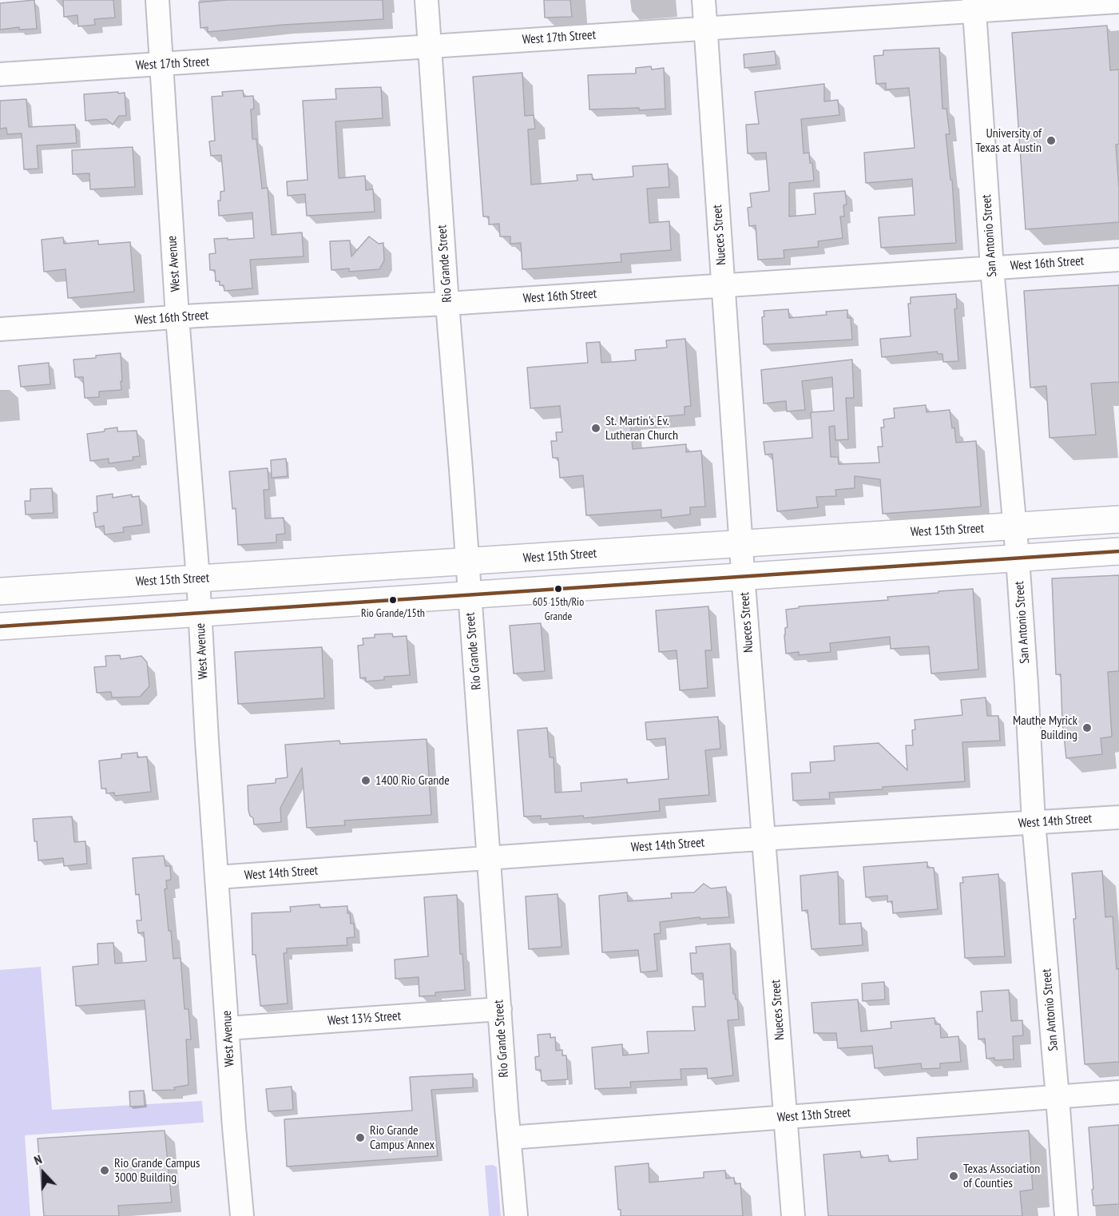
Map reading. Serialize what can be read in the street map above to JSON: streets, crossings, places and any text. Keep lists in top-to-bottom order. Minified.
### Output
{"streets":{"main road":["West 15th Street"],"street":["West 17th Street","Nueces Street","San Antonio Street","West Avenue","Rio Grande Street","West 16th Street","West 14th Street","West 13½ Street","West 13th Street"]},"crossings":[["West 17th Street","Nueces Street"],["West 17th Street","San Antonio Street"],["West 17th Street","West Avenue"],["West 17th Street","Rio Grande Street"],["Nueces Street","West 16th Street"],["Nueces Street","West 15th Street"],["Nueces Street","West 14th Street"],["Nueces Street","West 13th Street"],["San Antonio Street","West 16th Street"],["San Antonio Street","West 15th Street"],["San Antonio Street","West 14th Street"],["San Antonio Street","West 13th Street"],["West Avenue","West 16th Street"],["West Avenue","West 15th Street"],["West Avenue","West 14th Street"],["West Avenue","West 13½ Street"],["Rio Grande Street","West 16th Street"],["Rio Grande Street","West 15th Street"],["Rio Grande Street","West 14th Street"],["Rio Grande Street","West 13½ Street"],["Rio Grande Street","West 13th Street"]],"places":["University of Texas at Austin","St. Martin's Ev. Lutheran Church","605 15th/Rio Grande","Rio Grande/15th","Mauthe Myrick Building","1400 Rio Grande","Rio Grande Campus Annex","Rio Grande Campus 3000 Building","Texas Association of Counties"],"north":"top"}
